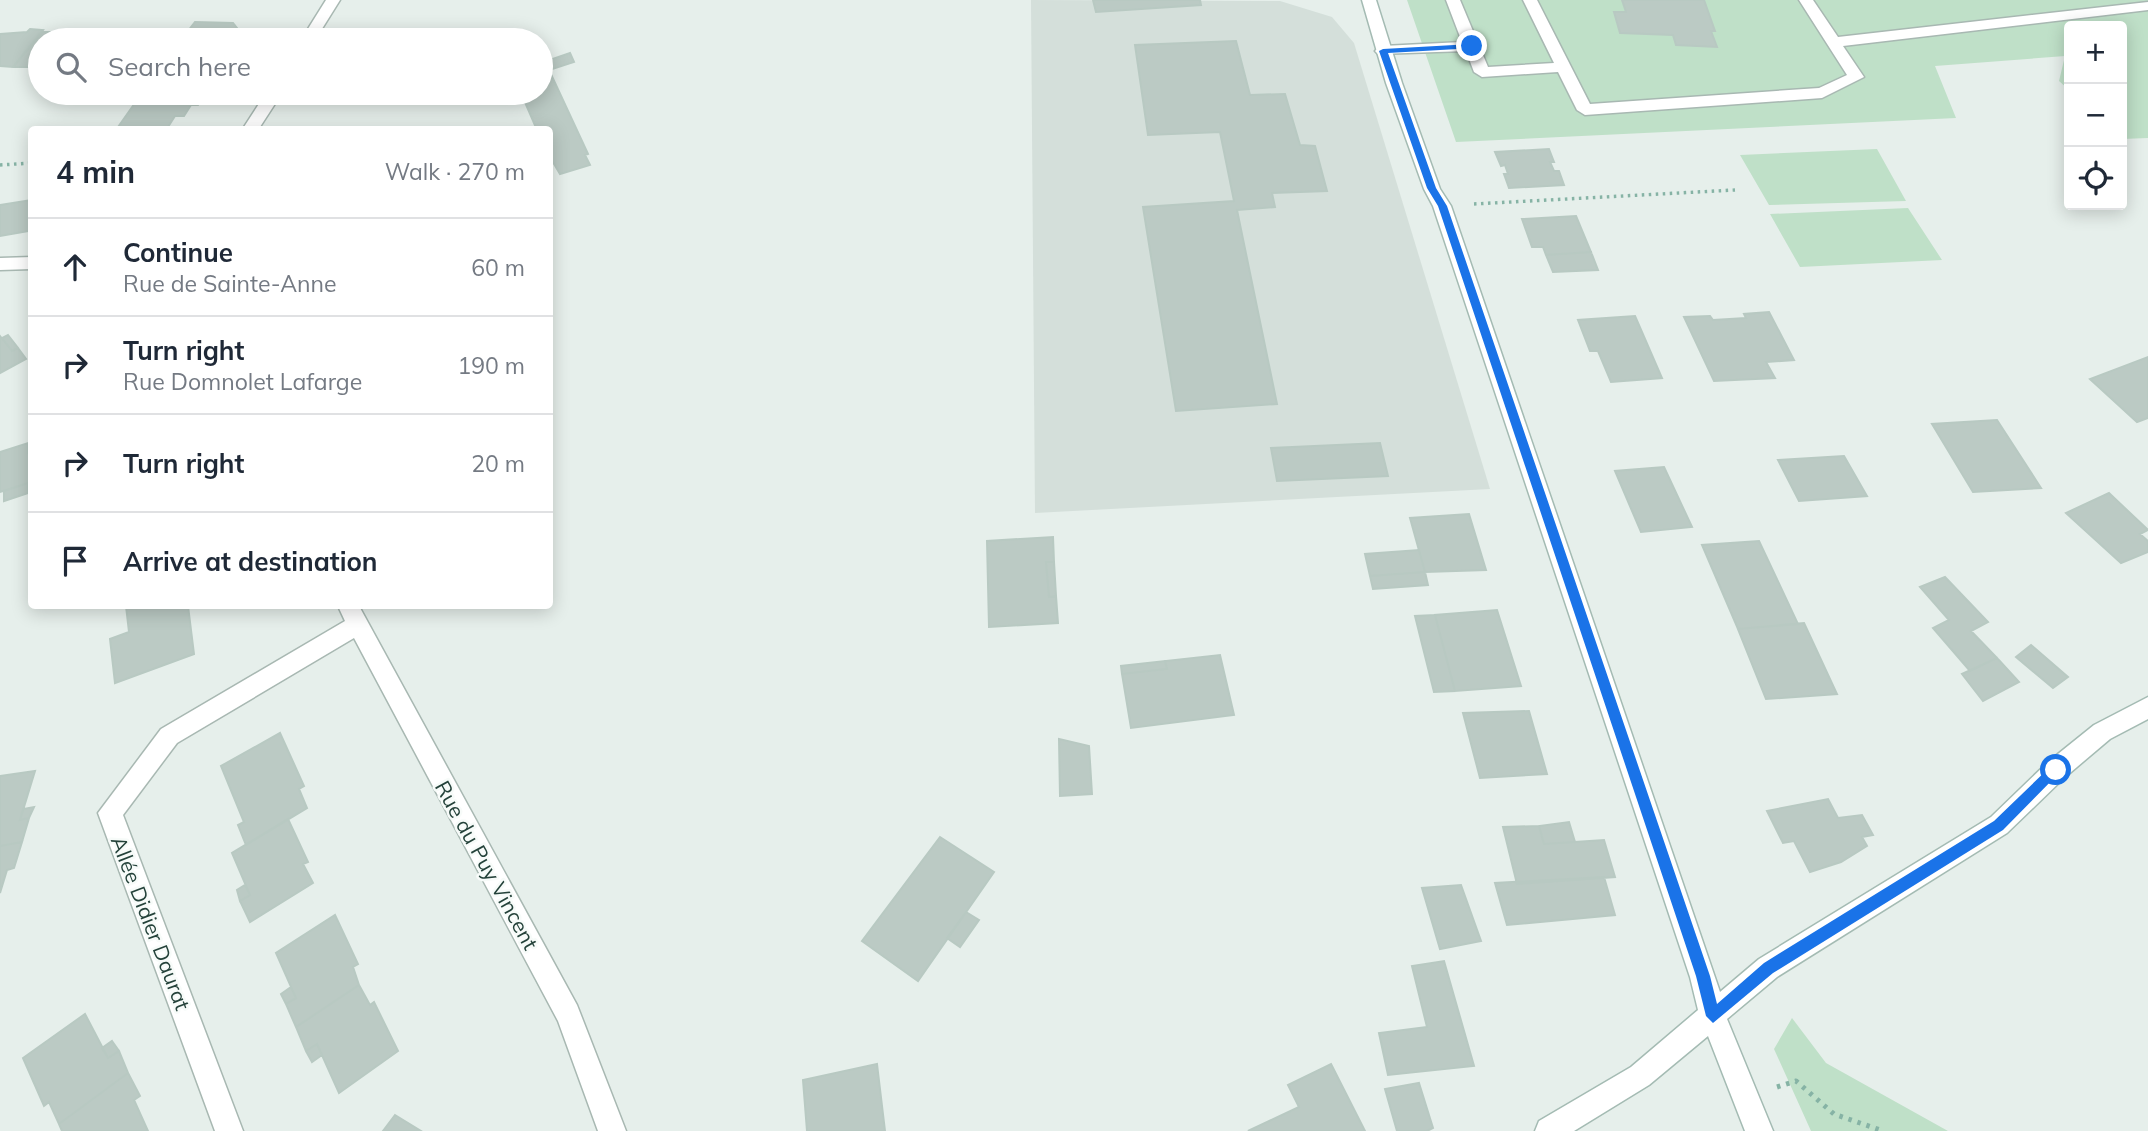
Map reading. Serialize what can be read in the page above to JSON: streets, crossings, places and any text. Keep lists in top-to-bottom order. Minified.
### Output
{"streets":{"street":["Rue du Puy Vincent","Allée Didier Daurat"]},"crossings":[["Rue du Puy Vincent","Allée Didier Daurat"]],"page":{"map_buttons":["+","−"],"search":"Search here","heading":["4 min","Walk · 270 m"],"list":[["Continue","Rue de Sainte-Anne","60 m"],["Turn right","Rue Domnolet Lafarge","190 m"],["Turn right","20 m"],"Arrive at destination"]}}
